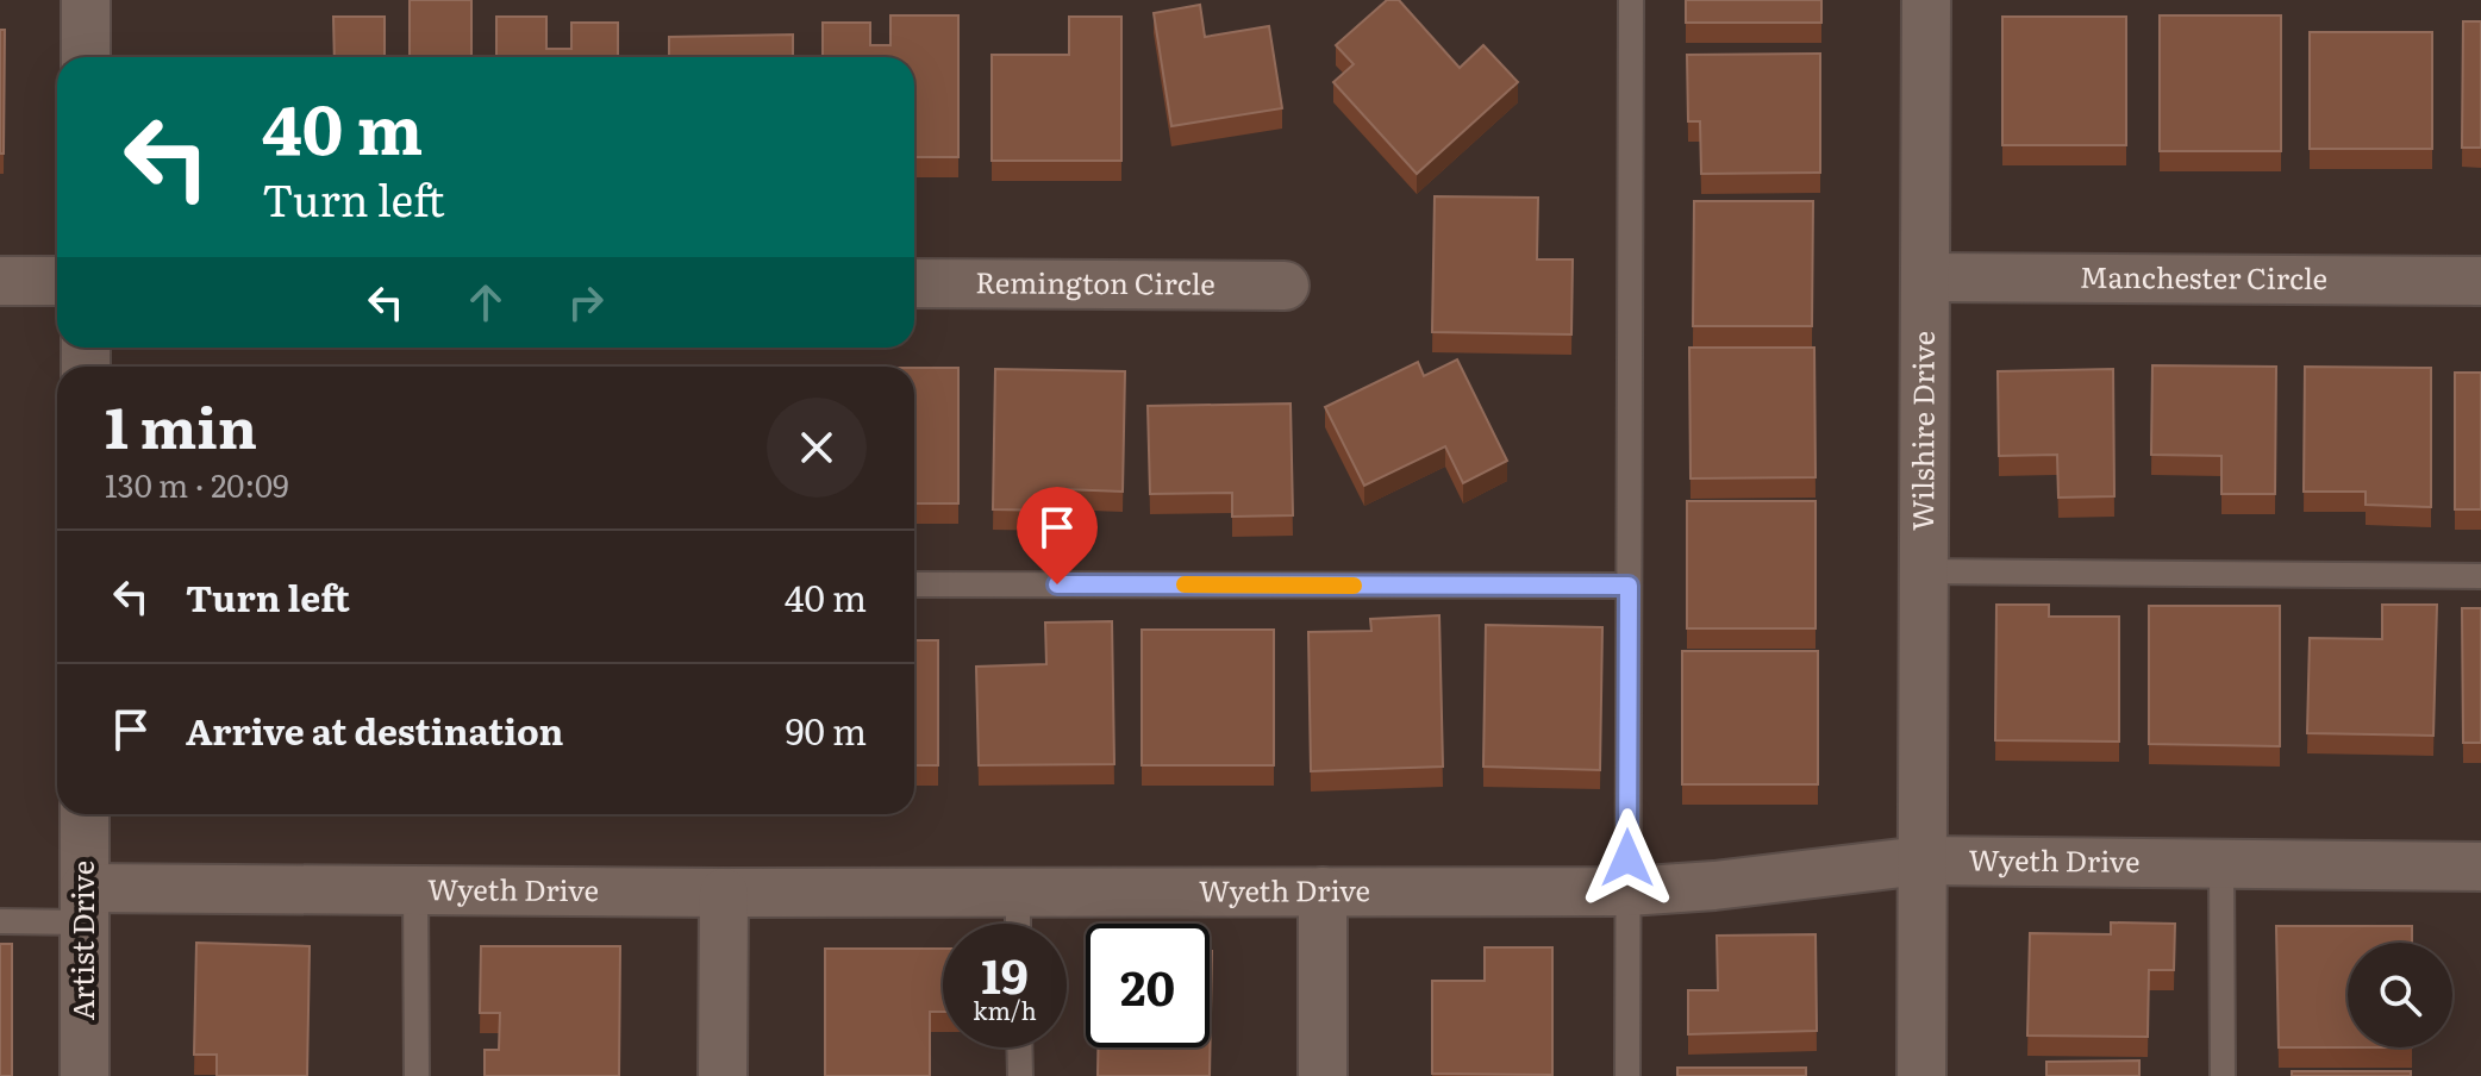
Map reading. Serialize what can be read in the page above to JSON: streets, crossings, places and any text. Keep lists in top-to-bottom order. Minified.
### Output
{"streets":{"street":["Manchester Circle","Remington Circle","Wilshire Drive","Wyeth Drive","Artist Drive"]},"crossings":[["Manchester Circle","Wilshire Drive"],["Wilshire Drive","Wyeth Drive"],["Wyeth Drive","Artist Drive"]],"page":{"turn":["40 m","Turn left"],"heading":["1 min","130 m · 20:09"],"list":[{"name":"Turn left","value":"40 m"},{"name":"Arrive at destination","value":"90 m"}],"speed":"19 km/h","limit":"20"}}
